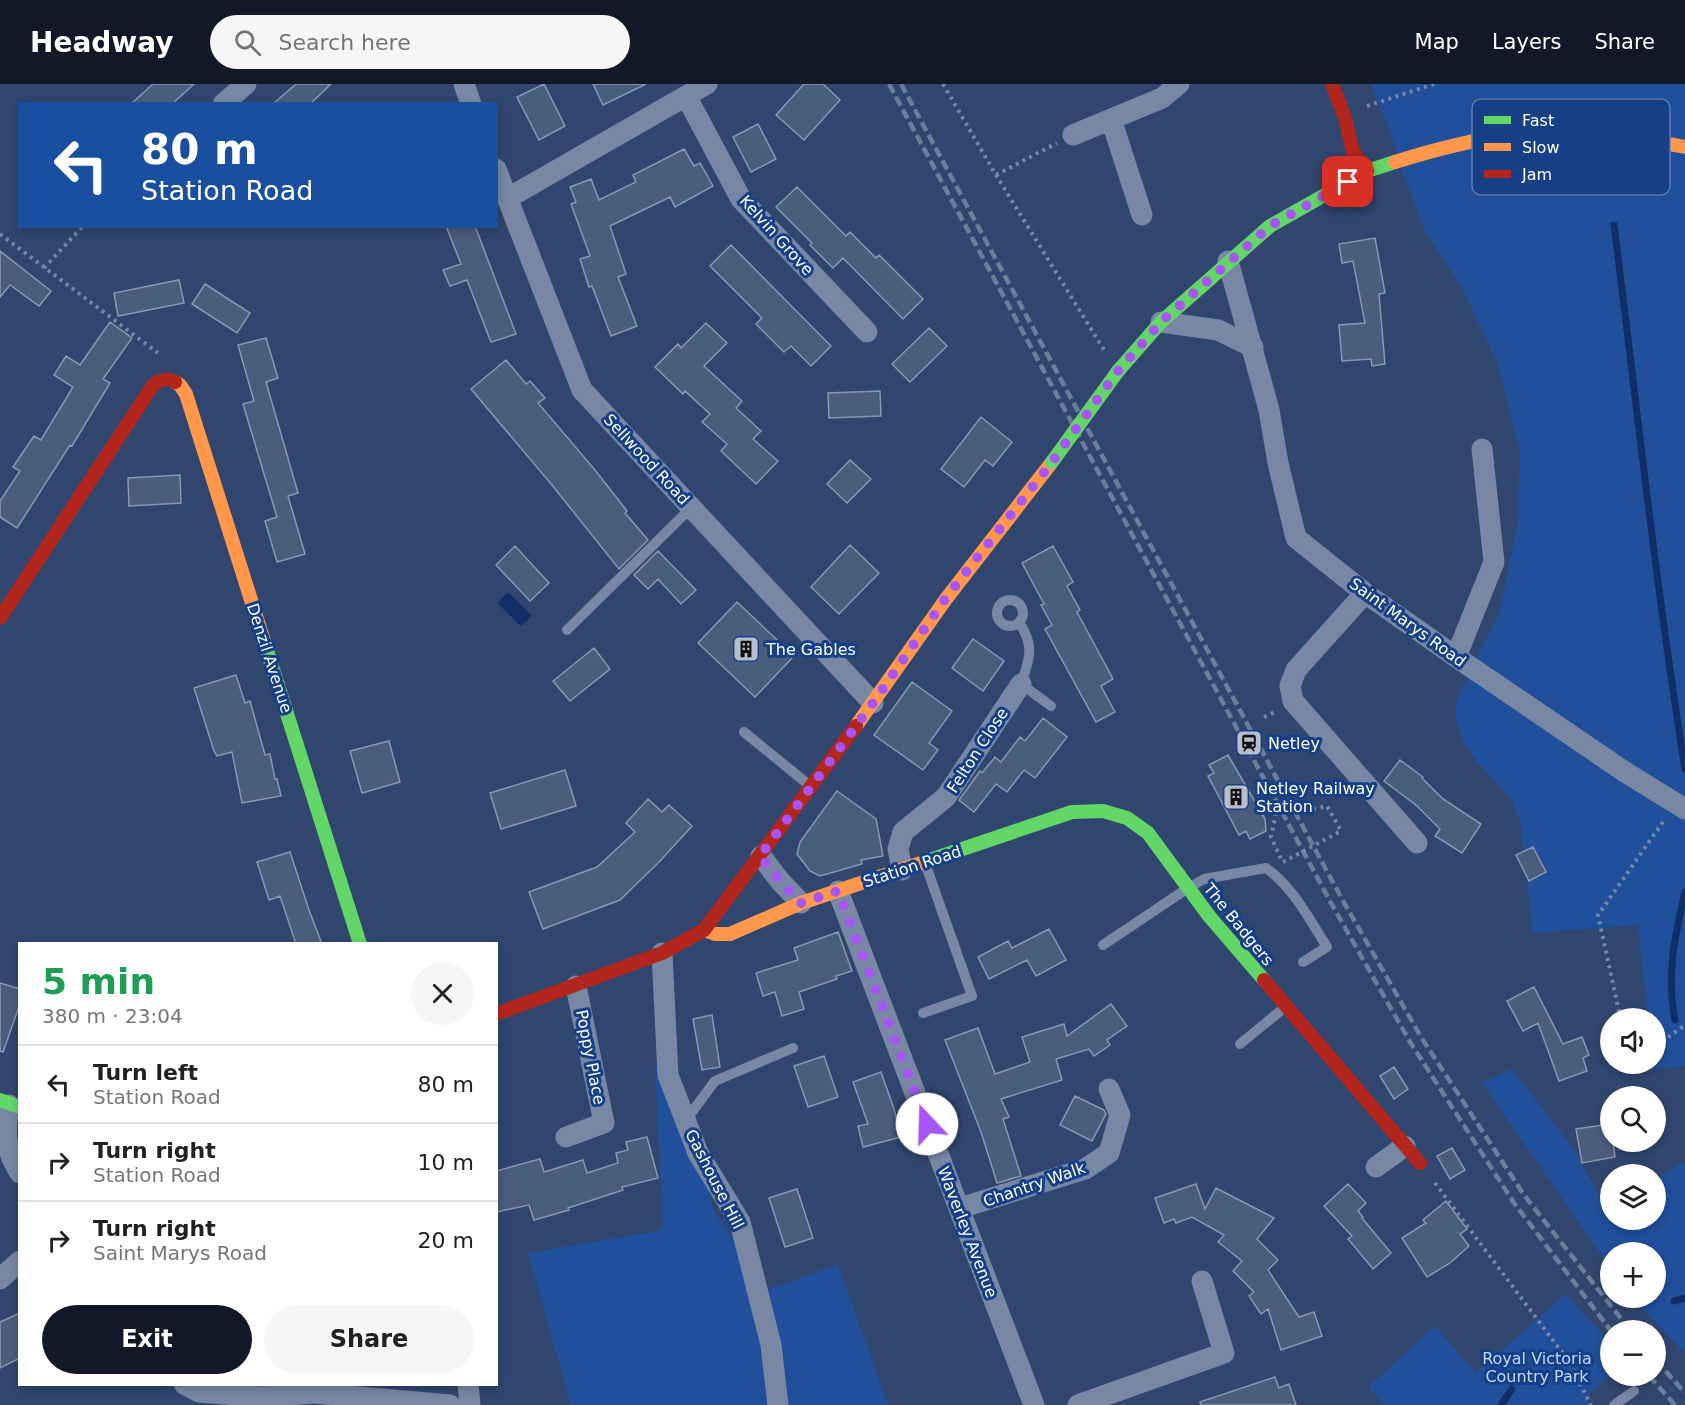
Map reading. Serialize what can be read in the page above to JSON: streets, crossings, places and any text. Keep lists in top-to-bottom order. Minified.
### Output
{"streets":{"street":["Kelvin Grove","Sellwood Road","Saint Marys Road","Denzil Avenue","Felton Close","Station Road","The Badgers","Poppy Place","Gashouse Hill","Chantry Walk","Waverley Avenue"]},"crossings":[["Felton Close","Station Road"],["Station Road","The Badgers"],["Station Road","Waverley Avenue"],["Chantry Walk","Waverley Avenue"]],"parks":["Royal Victoria Country Park"],"places":{"building":["The Gables","Netley Railway Station"],"station":["Netley"]},"legend":["Fast","Slow","Jam"],"page":{"header":"Headway","search":"Search here","nav":["Map","Layers","Share"],"turn":["80 m","Station Road"],"heading":["5 min","380 m · 23:04"],"map_buttons":["+","−"],"list":[{"name":"Turn left","note":"Station Road","value":"80 m"},{"name":"Turn right","note":"Station Road","value":"10 m"},{"name":"Turn right","note":"Saint Marys Road","value":"20 m"}],"buttons":["Exit","Share"]}}
